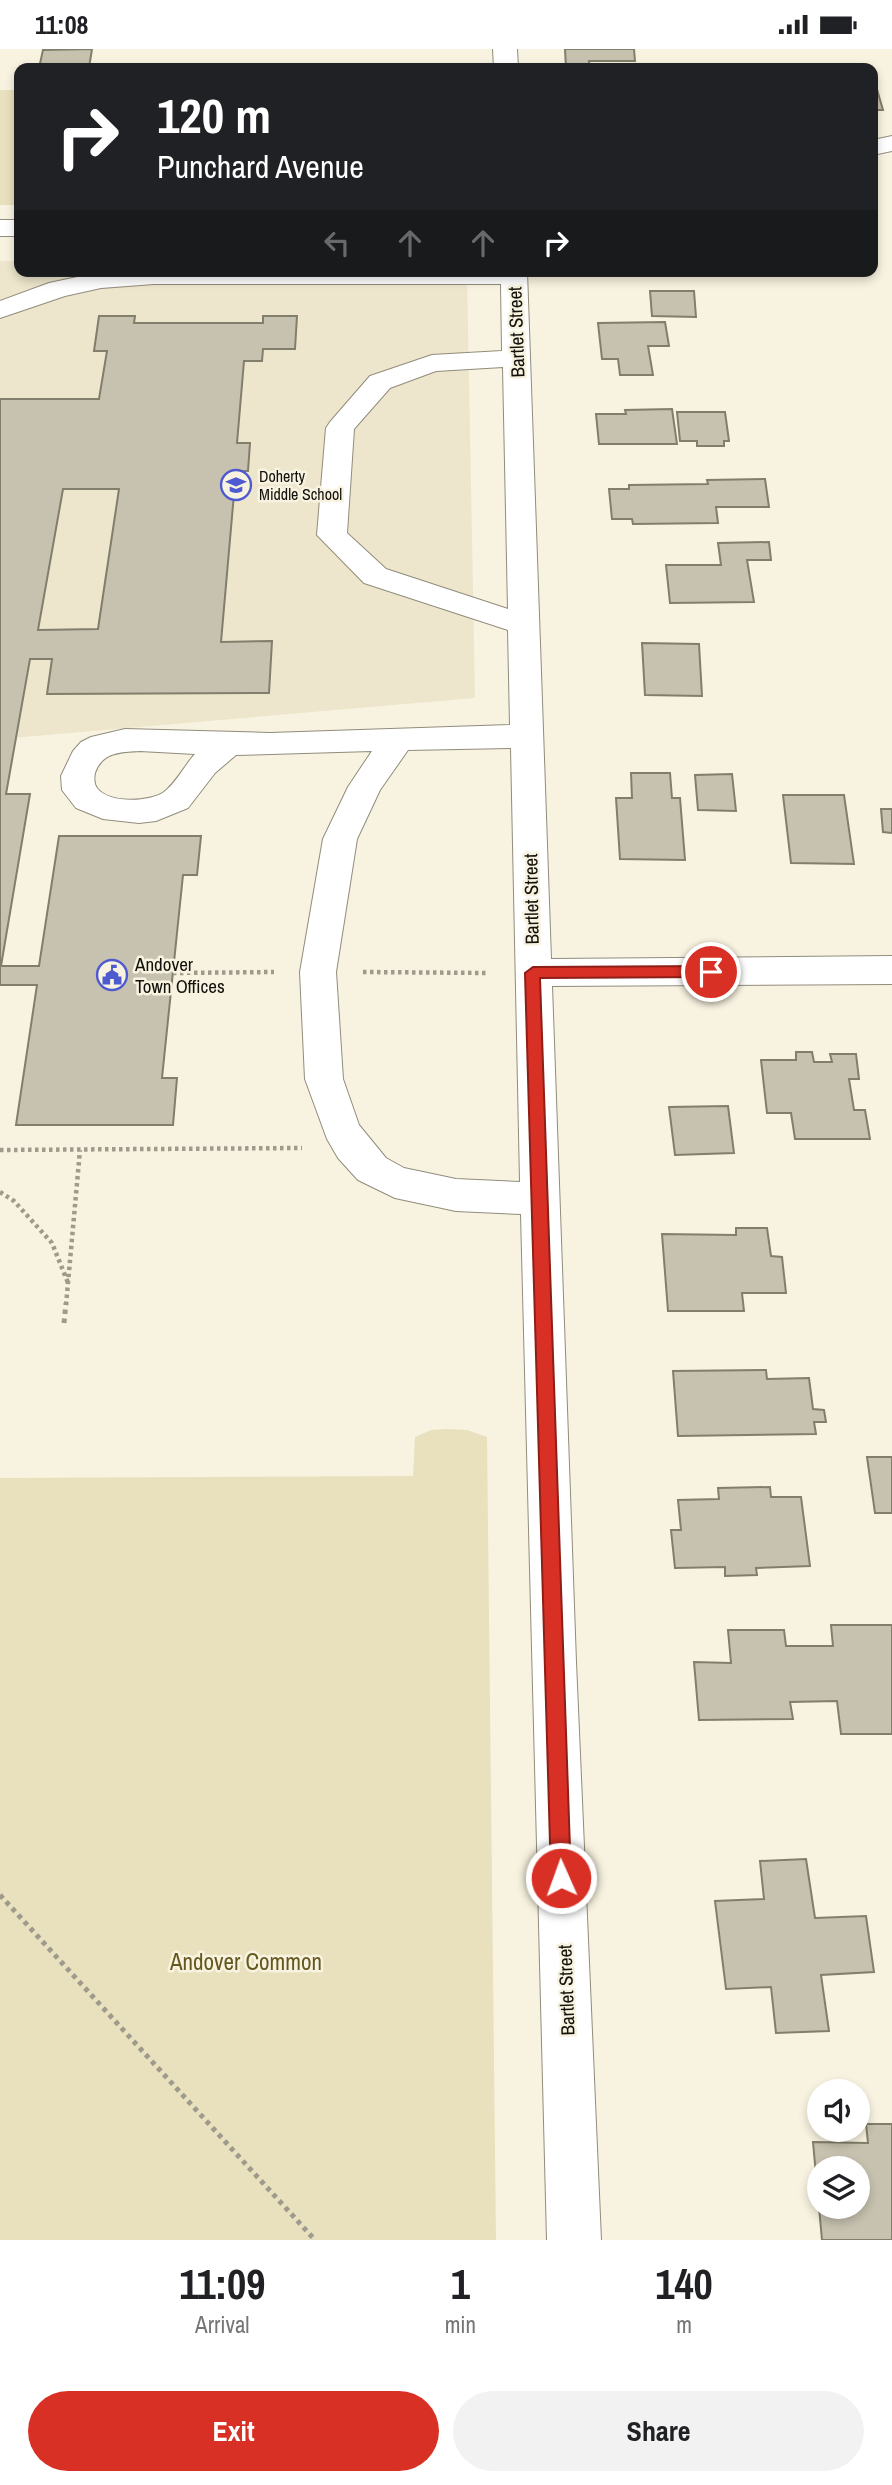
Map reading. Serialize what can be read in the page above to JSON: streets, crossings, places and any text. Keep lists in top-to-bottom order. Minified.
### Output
{"streets":{"street":["Bartlet Street"]},"parks":["Andover Common"],"places":{"school or university":["Doherty Middle School"],"public building":["Andover Town Offices"]},"page":{"status":"11:08","turn":["120 m","Punchard Avenue"],"eta":["11:09","Arrival","1","min","140","m"],"buttons":["Exit","Share"]}}
